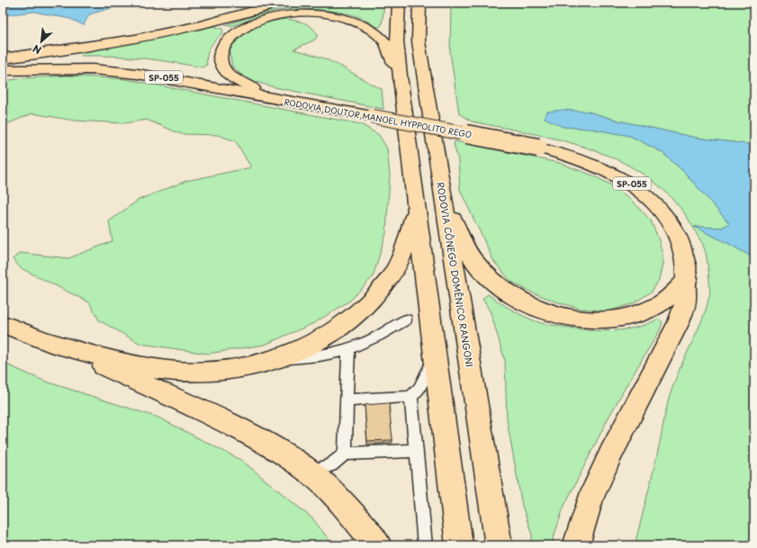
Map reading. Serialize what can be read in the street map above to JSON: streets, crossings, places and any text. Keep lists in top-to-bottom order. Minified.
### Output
{"streets":{"highway":["SP-055","RODOVIA DOUTOR MANOEL HYPPOLITO REGO","RODOVIA CÔNEGO DOMÊNICO RANGONI"]},"north":"bottom left"}
